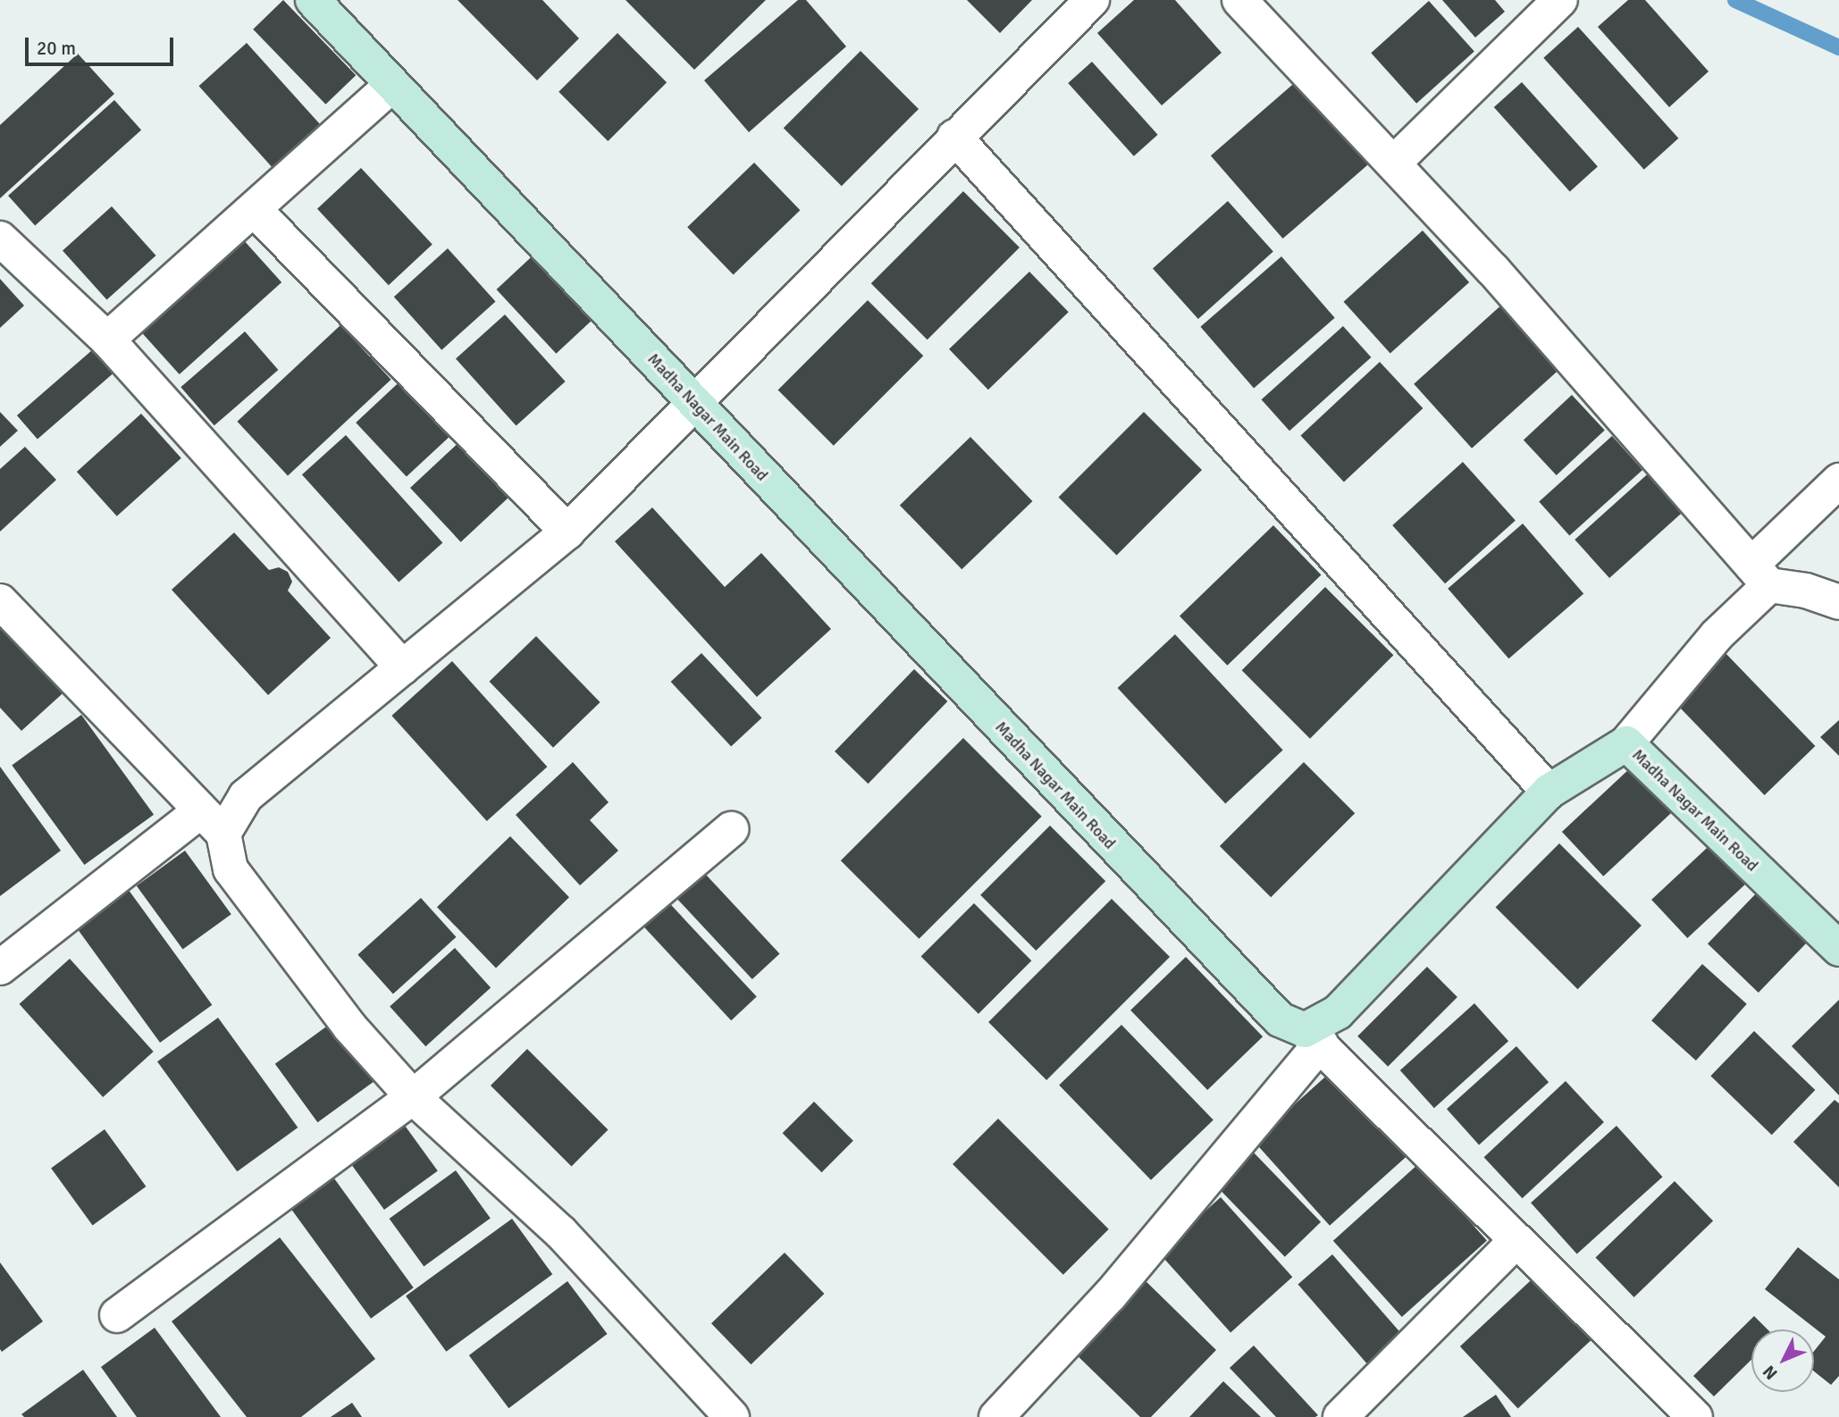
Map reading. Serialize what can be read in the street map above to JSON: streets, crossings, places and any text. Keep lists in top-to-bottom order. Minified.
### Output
{"streets":{"street":["Madha Nagar Main Road"]},"scale_bar":"20 m","north":"bottom left"}
